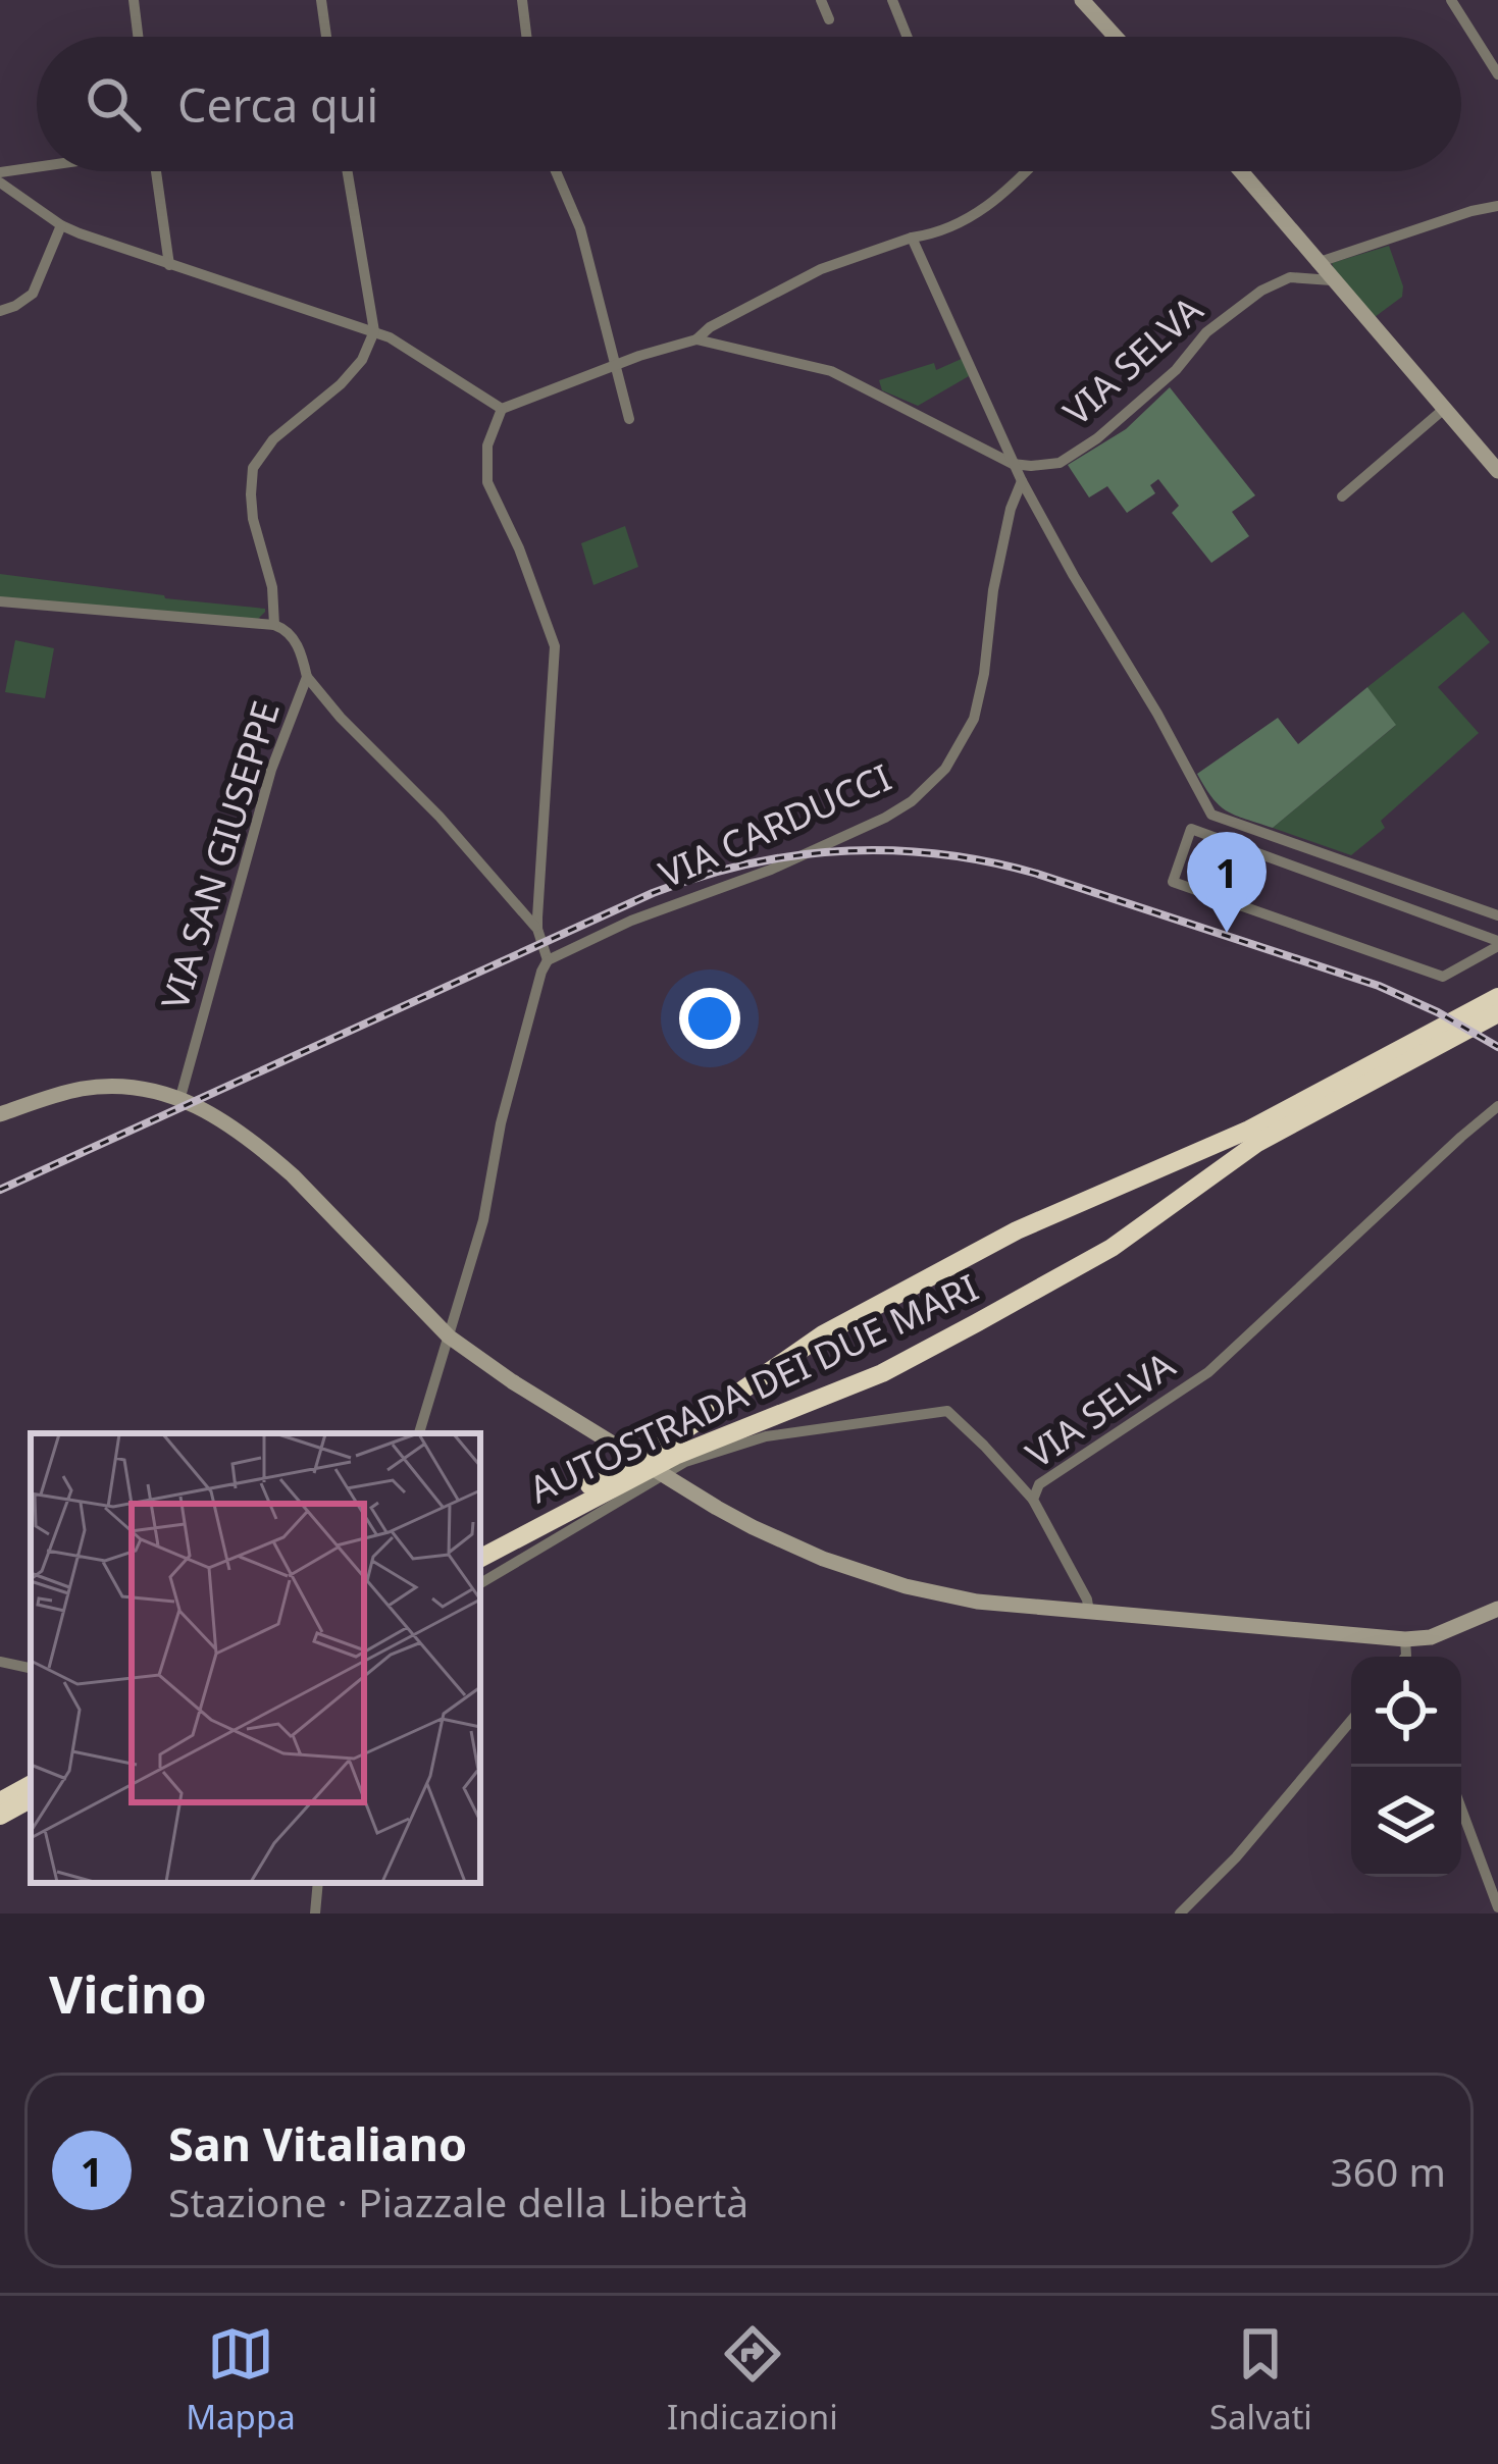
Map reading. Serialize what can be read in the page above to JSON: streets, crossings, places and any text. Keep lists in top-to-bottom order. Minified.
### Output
{"streets":{"highway":["AUTOSTRADA DEI DUE MARI"],"street":["VIA SELVA","VIA CARDUCCI","VIA SAN GIUSEPPE"]},"page":{"search":"Cerca qui","pins":"1","heading":"Vicino","list":[{"mark":"1","name":"San Vitaliano","note":"Stazione · Piazzale della Libertà","value":"360 m"}],"nav":["Mappa","Indicazioni","Salvati"]}}
